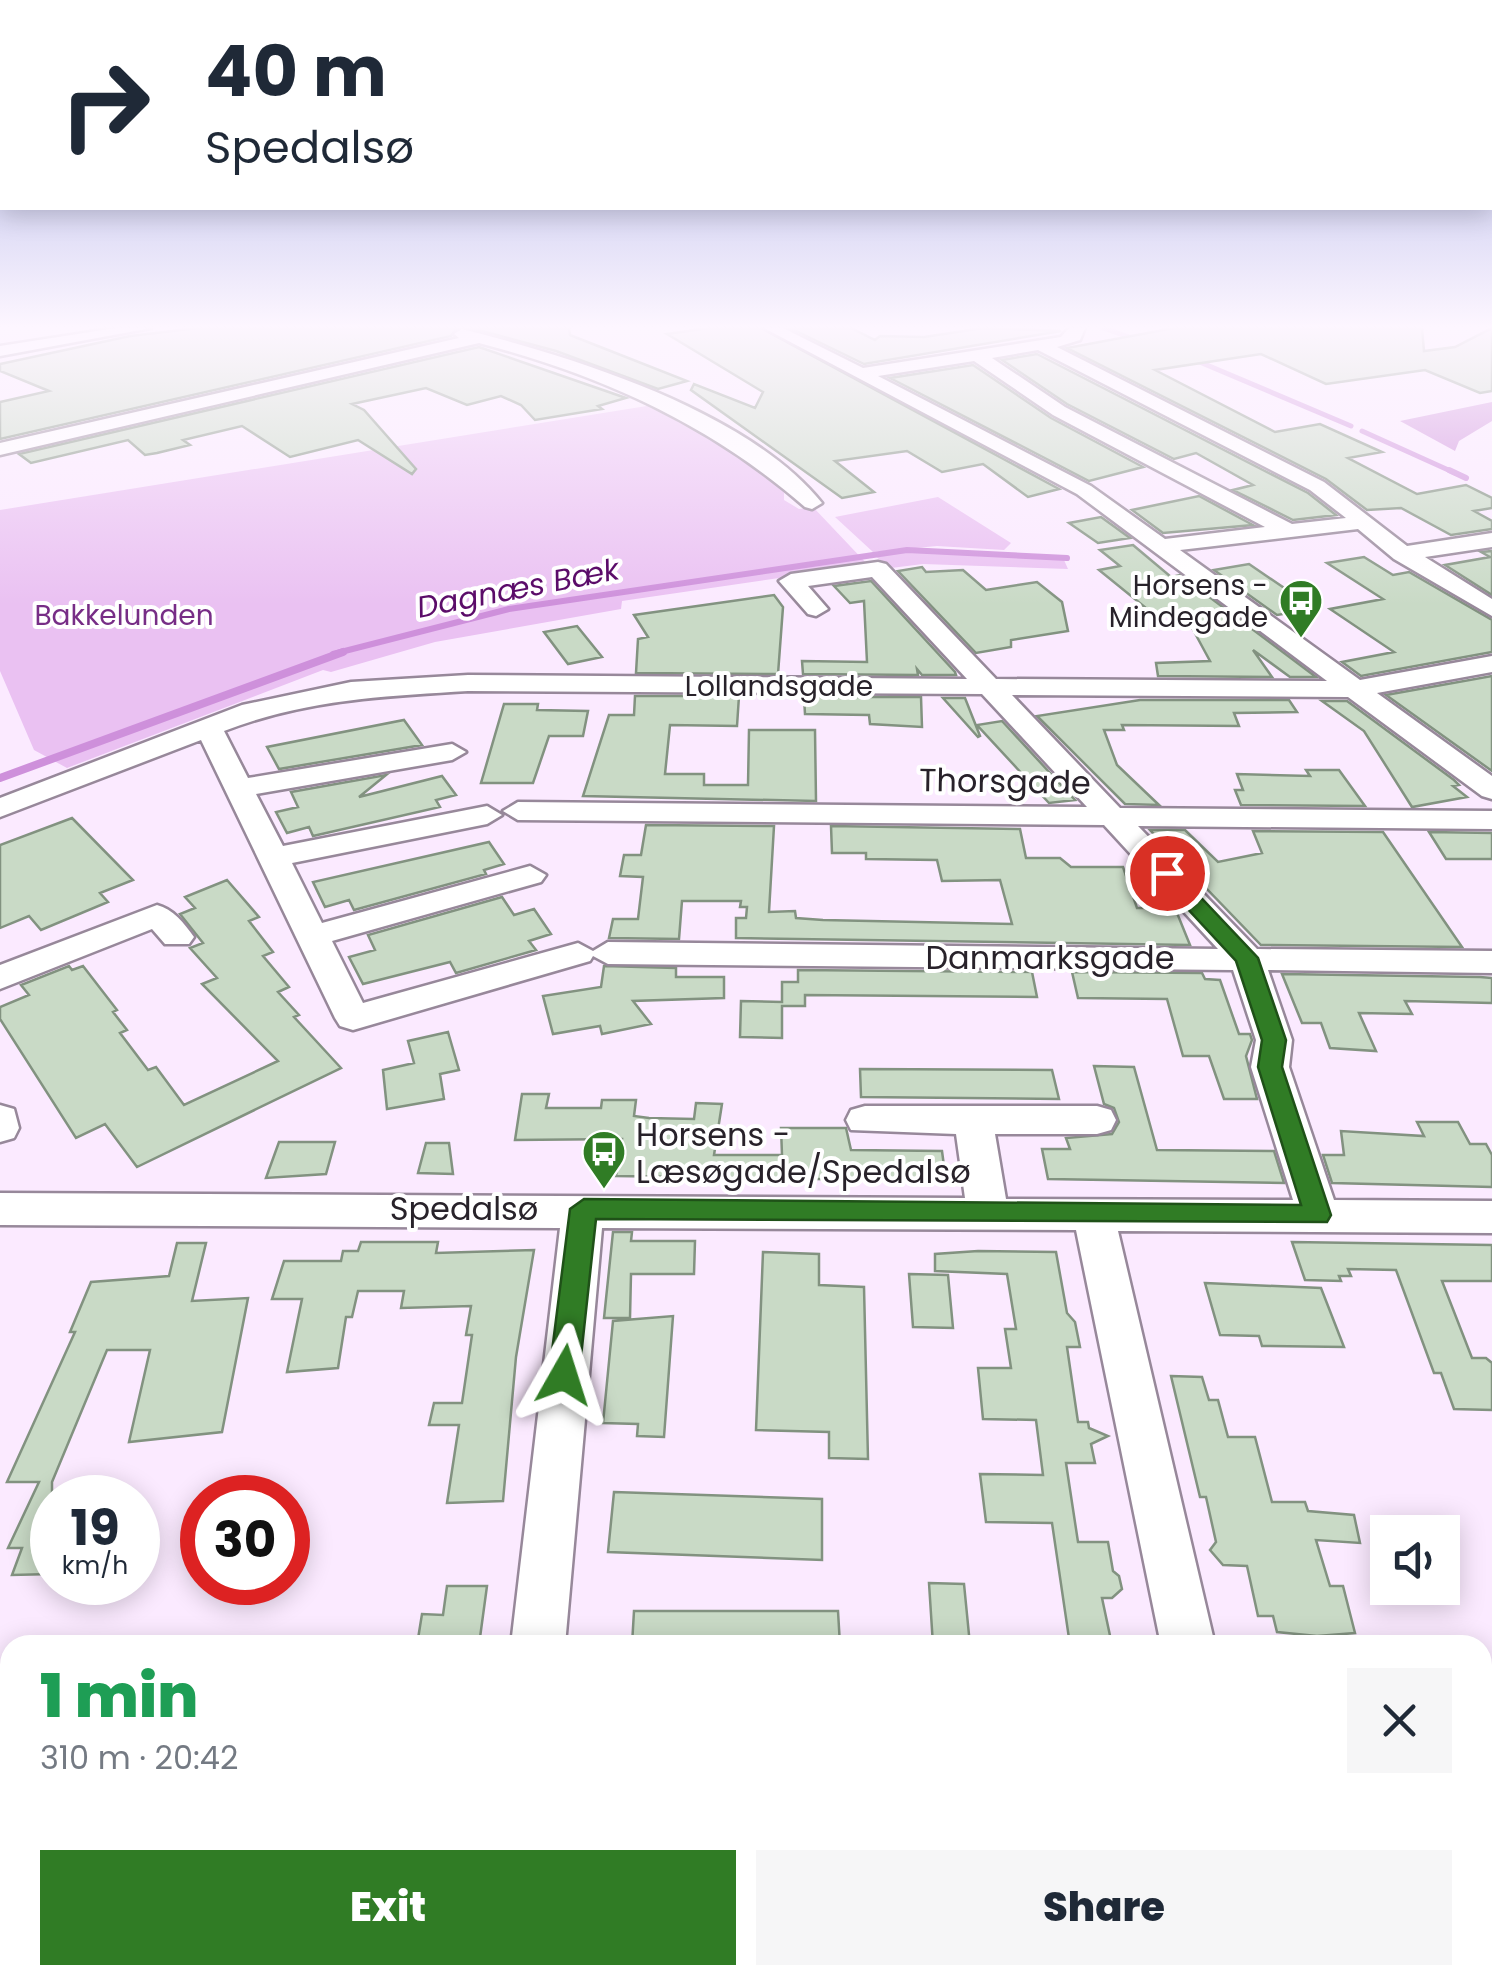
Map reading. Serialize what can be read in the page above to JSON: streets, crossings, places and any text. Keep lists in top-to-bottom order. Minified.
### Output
{"streets":{"street":["Lollandsgade","Thorsgade","Danmarksgade","Spedalsø"]},"water":["Dagnæs Bæk"],"parks":["Bakkelunden"],"places":{"bus stop":["Horsens - Mindegade","Horsens - Læsøgade/Spedalsø"]},"page":{"turn":["40 m","Spedalsø"],"speed":"19 km/h","limit":"30","heading":["1 min","310 m · 20:42"],"buttons":["Exit","Share"]}}
